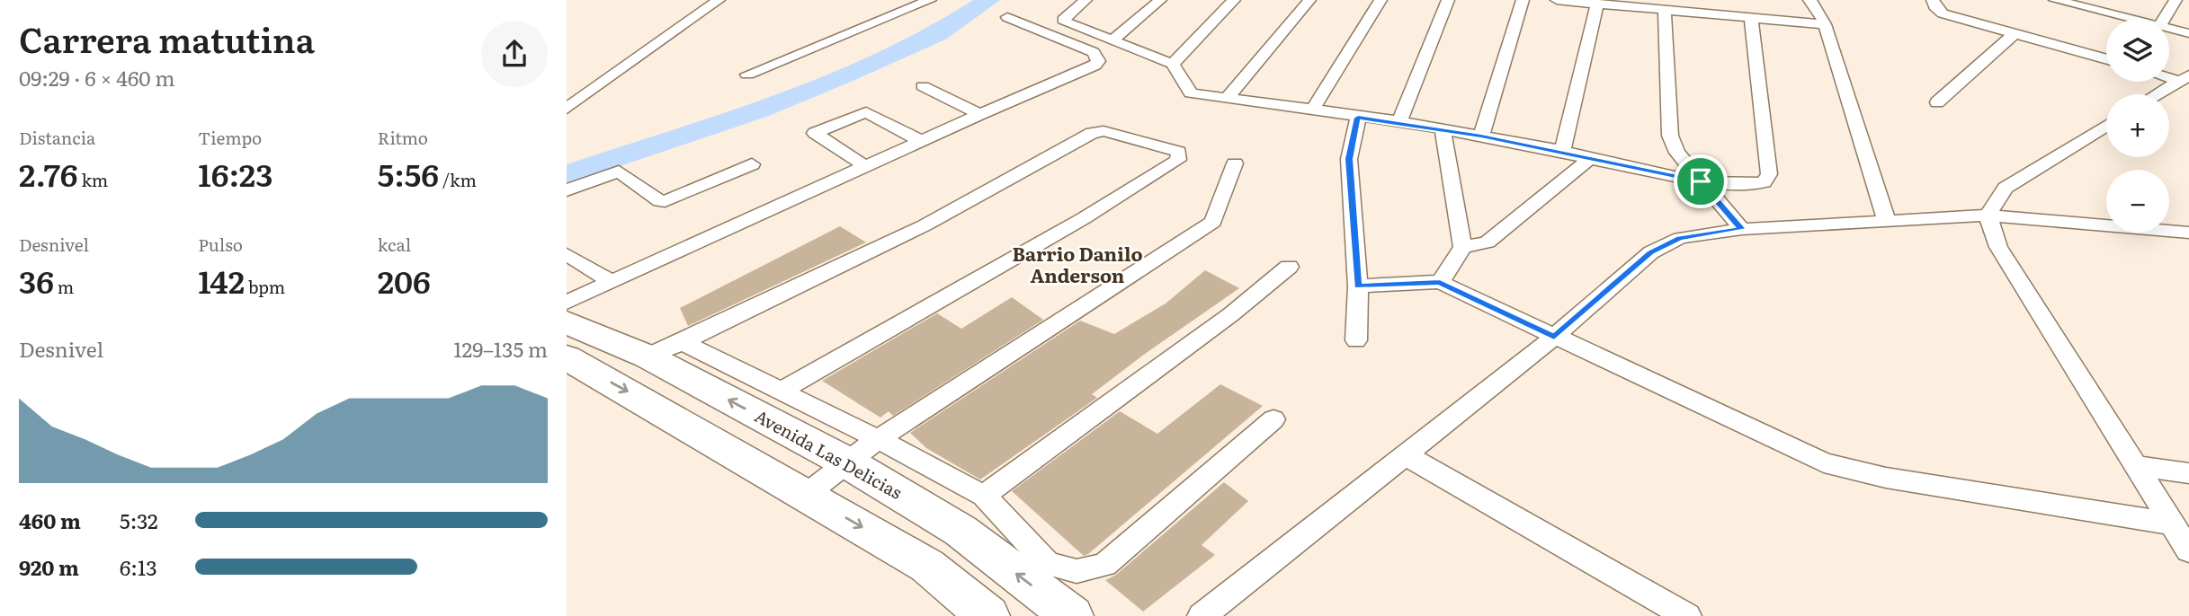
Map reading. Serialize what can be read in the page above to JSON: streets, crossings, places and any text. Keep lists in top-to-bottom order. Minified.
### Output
{"streets":{"main road":["Avenida Las Delicias"]},"districts":["Barrio Danilo Anderson"],"page":{"heading":["Carrera matutina","09:29 · 6 × 460 m"],"map_buttons":["+","−"],"stats":[["Distancia","2.76 km"],["Tiempo","16:23"],["Ritmo","5:56 /km"],["Desnivel","36 m"],["Pulso","142 bpm"],["kcal","206"]],"chart":["Desnivel","129–135 m"],"list":[{"name":"460 m","note":"5:32"},{"name":"920 m","note":"6:13"}]}}
